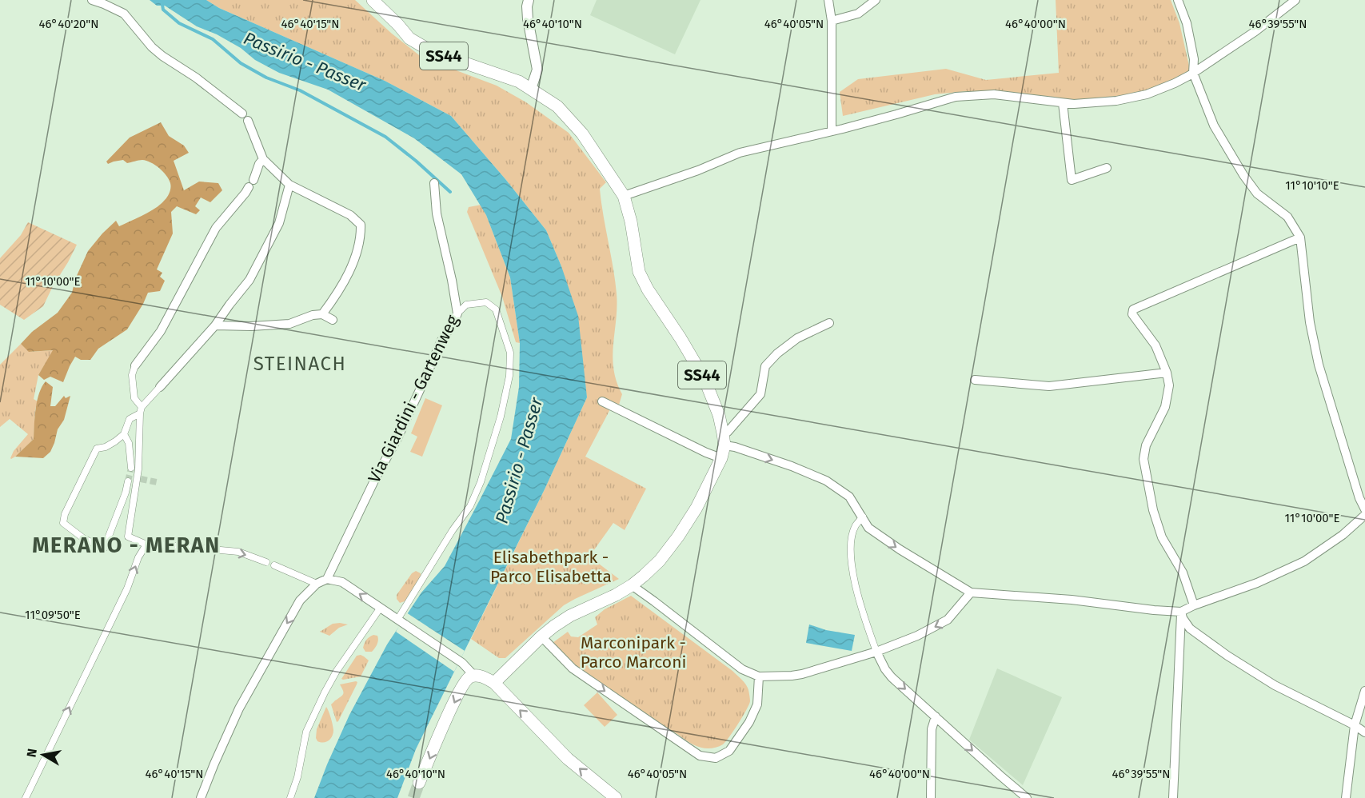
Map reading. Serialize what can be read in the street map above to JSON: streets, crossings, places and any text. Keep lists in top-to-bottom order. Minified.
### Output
{"streets":{"main road":["SS44"],"street":["Via Giardini - Gartenweg"]},"districts":["STEINACH","MERANO - MERAN"],"water":["Passirio - Passer"],"parks":["Elisabethpark - Parco Elisabetta","Marconipark - Parco Marconi"],"north":"left","coordinates":["46°40'05\"N","46°40'20\"N","46°40'15\"N","46°40'10\"N","46°40'00\"N","46°39'55\"N","11°10'10\"E","11°10'00\"E","11°09'50\"E"]}
